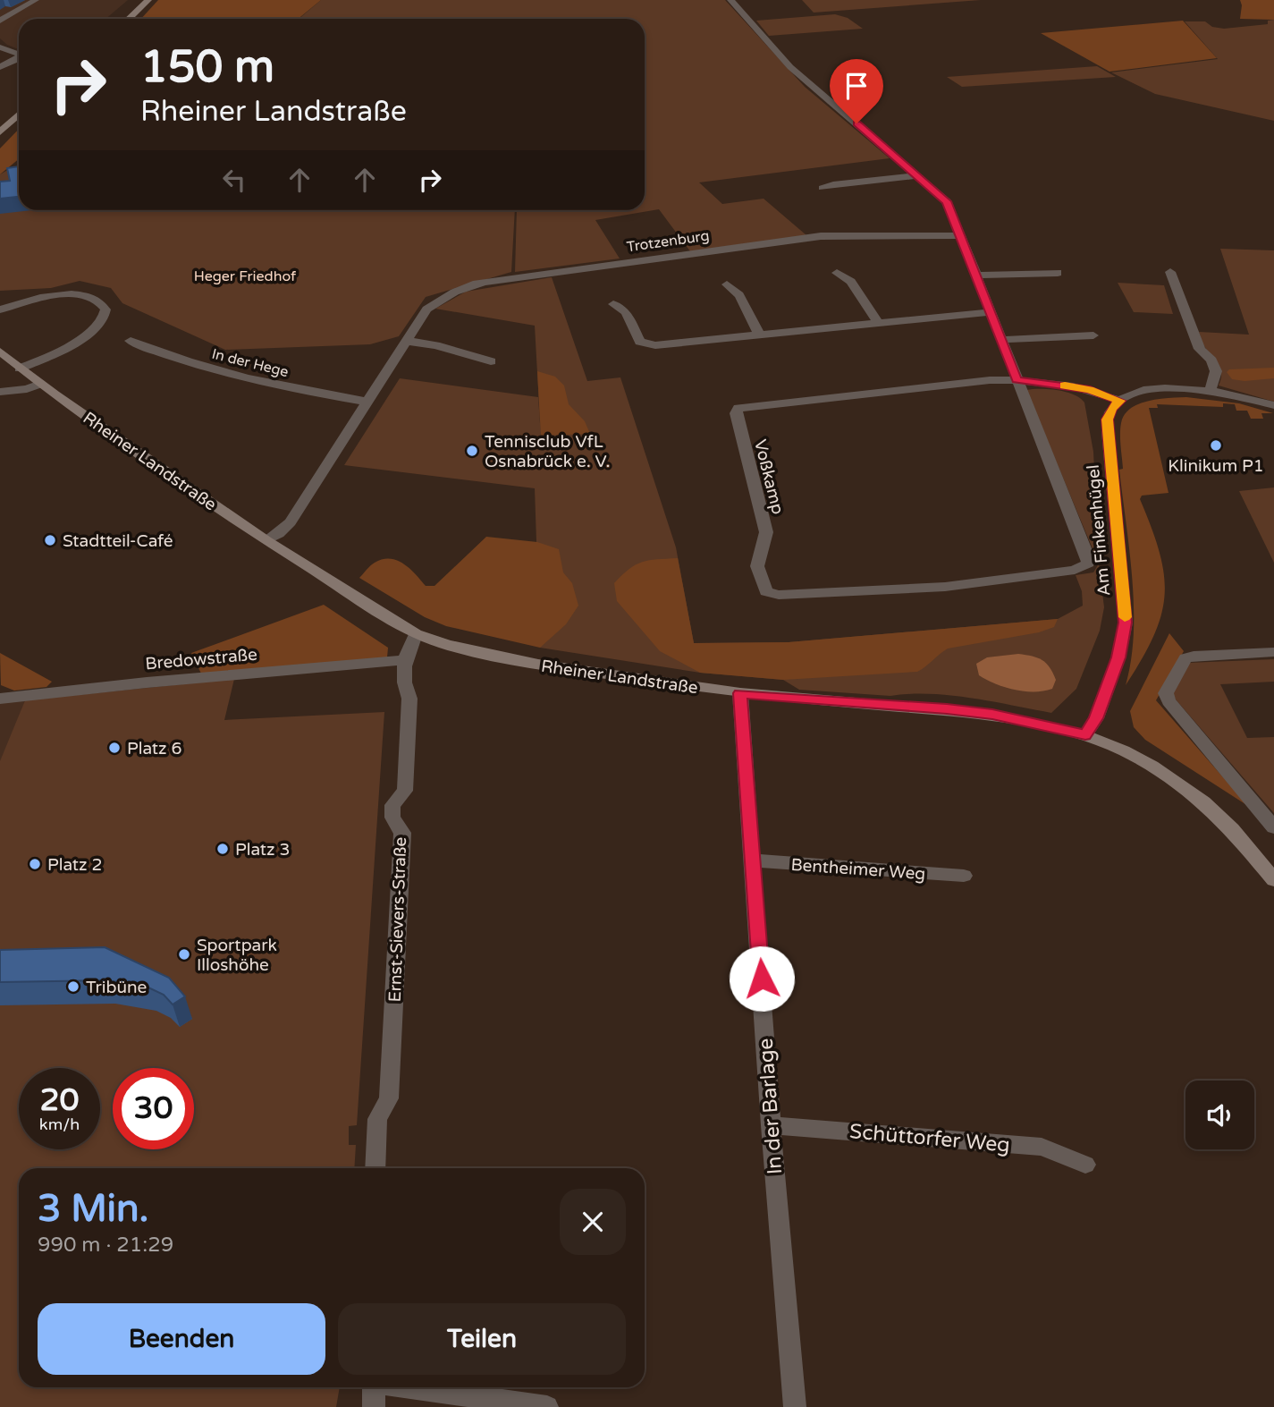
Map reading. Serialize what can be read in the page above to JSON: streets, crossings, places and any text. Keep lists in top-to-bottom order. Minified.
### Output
{"streets":{"street":["Trotzenburg","In der Hege","Rheiner Landstraße","Voßkamp","Am Finkenhügel","Bredowstraße","Bentheimer Weg","Ernst-Sievers-Straße","In der Barlage","Schüttorfer Weg"]},"crossings":[["Trotzenburg","In der Hege"],["Trotzenburg","Rheiner Landstraße"],["Rheiner Landstraße","Am Finkenhügel"],["Rheiner Landstraße","Ernst-Sievers-Straße"],["Rheiner Landstraße","In der Barlage"],["Bredowstraße","Ernst-Sievers-Straße"],["Bentheimer Weg","In der Barlage"],["In der Barlage","Schüttorfer Weg"]],"parks":["Heger Friedhof"],"places":["Klinikum P1","Tennisclub VfL Osnabrück e. V.","Stadtteil-Café","Platz 6","Platz 3","Platz 2","Sportpark Illoshöhe","Tribüne"],"page":{"turn":["150 m","Rheiner Landstraße"],"speed":"20 km/h","limit":"30","heading":["3 Min.","990 m · 21:29"],"buttons":["Beenden","Teilen"]}}
